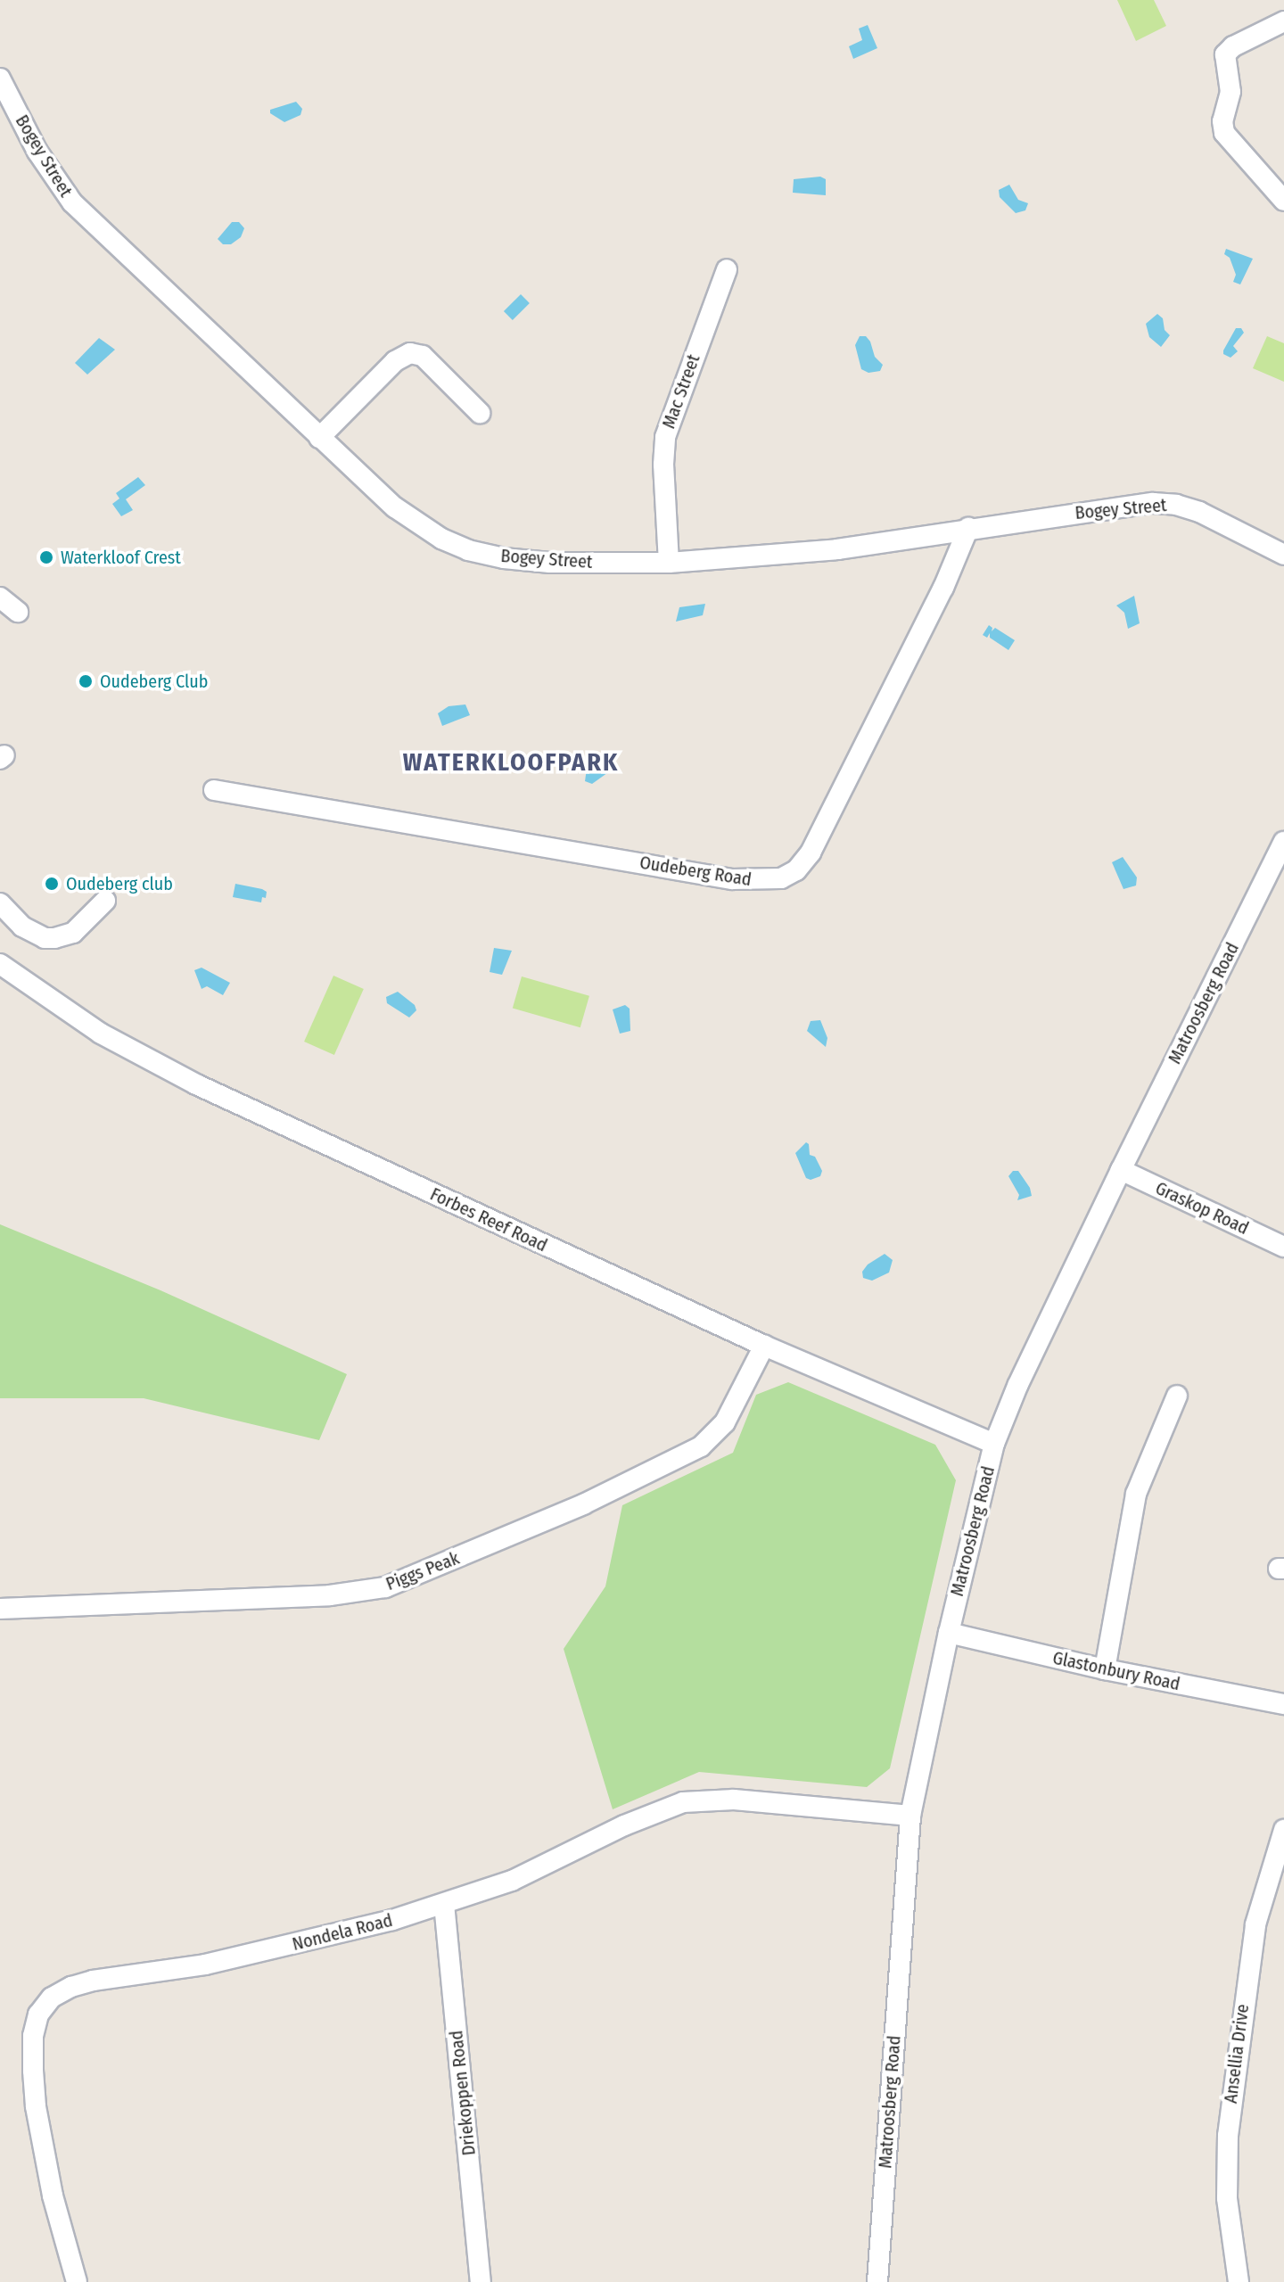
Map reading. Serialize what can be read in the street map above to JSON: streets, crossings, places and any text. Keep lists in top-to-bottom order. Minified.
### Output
{"streets":{"street":["Bogey Street","Mac Street","Oudeberg Road","Matroosberg Road","Graskop Road","Forbes Reef Road","Piggs Peak","Glastonbury Road","Nondela Road","Ansellia Drive","Driekoppen Road"]},"crossings":[["Bogey Street","Mac Street"],["Bogey Street","Oudeberg Road"],["Matroosberg Road","Graskop Road"],["Matroosberg Road","Forbes Reef Road"],["Matroosberg Road","Glastonbury Road"],["Matroosberg Road","Nondela Road"],["Forbes Reef Road","Piggs Peak"],["Nondela Road","Driekoppen Road"]],"districts":["WATERKLOOFPARK"],"places":["Waterkloof Crest","Oudeberg Club","Oudeberg club"]}
